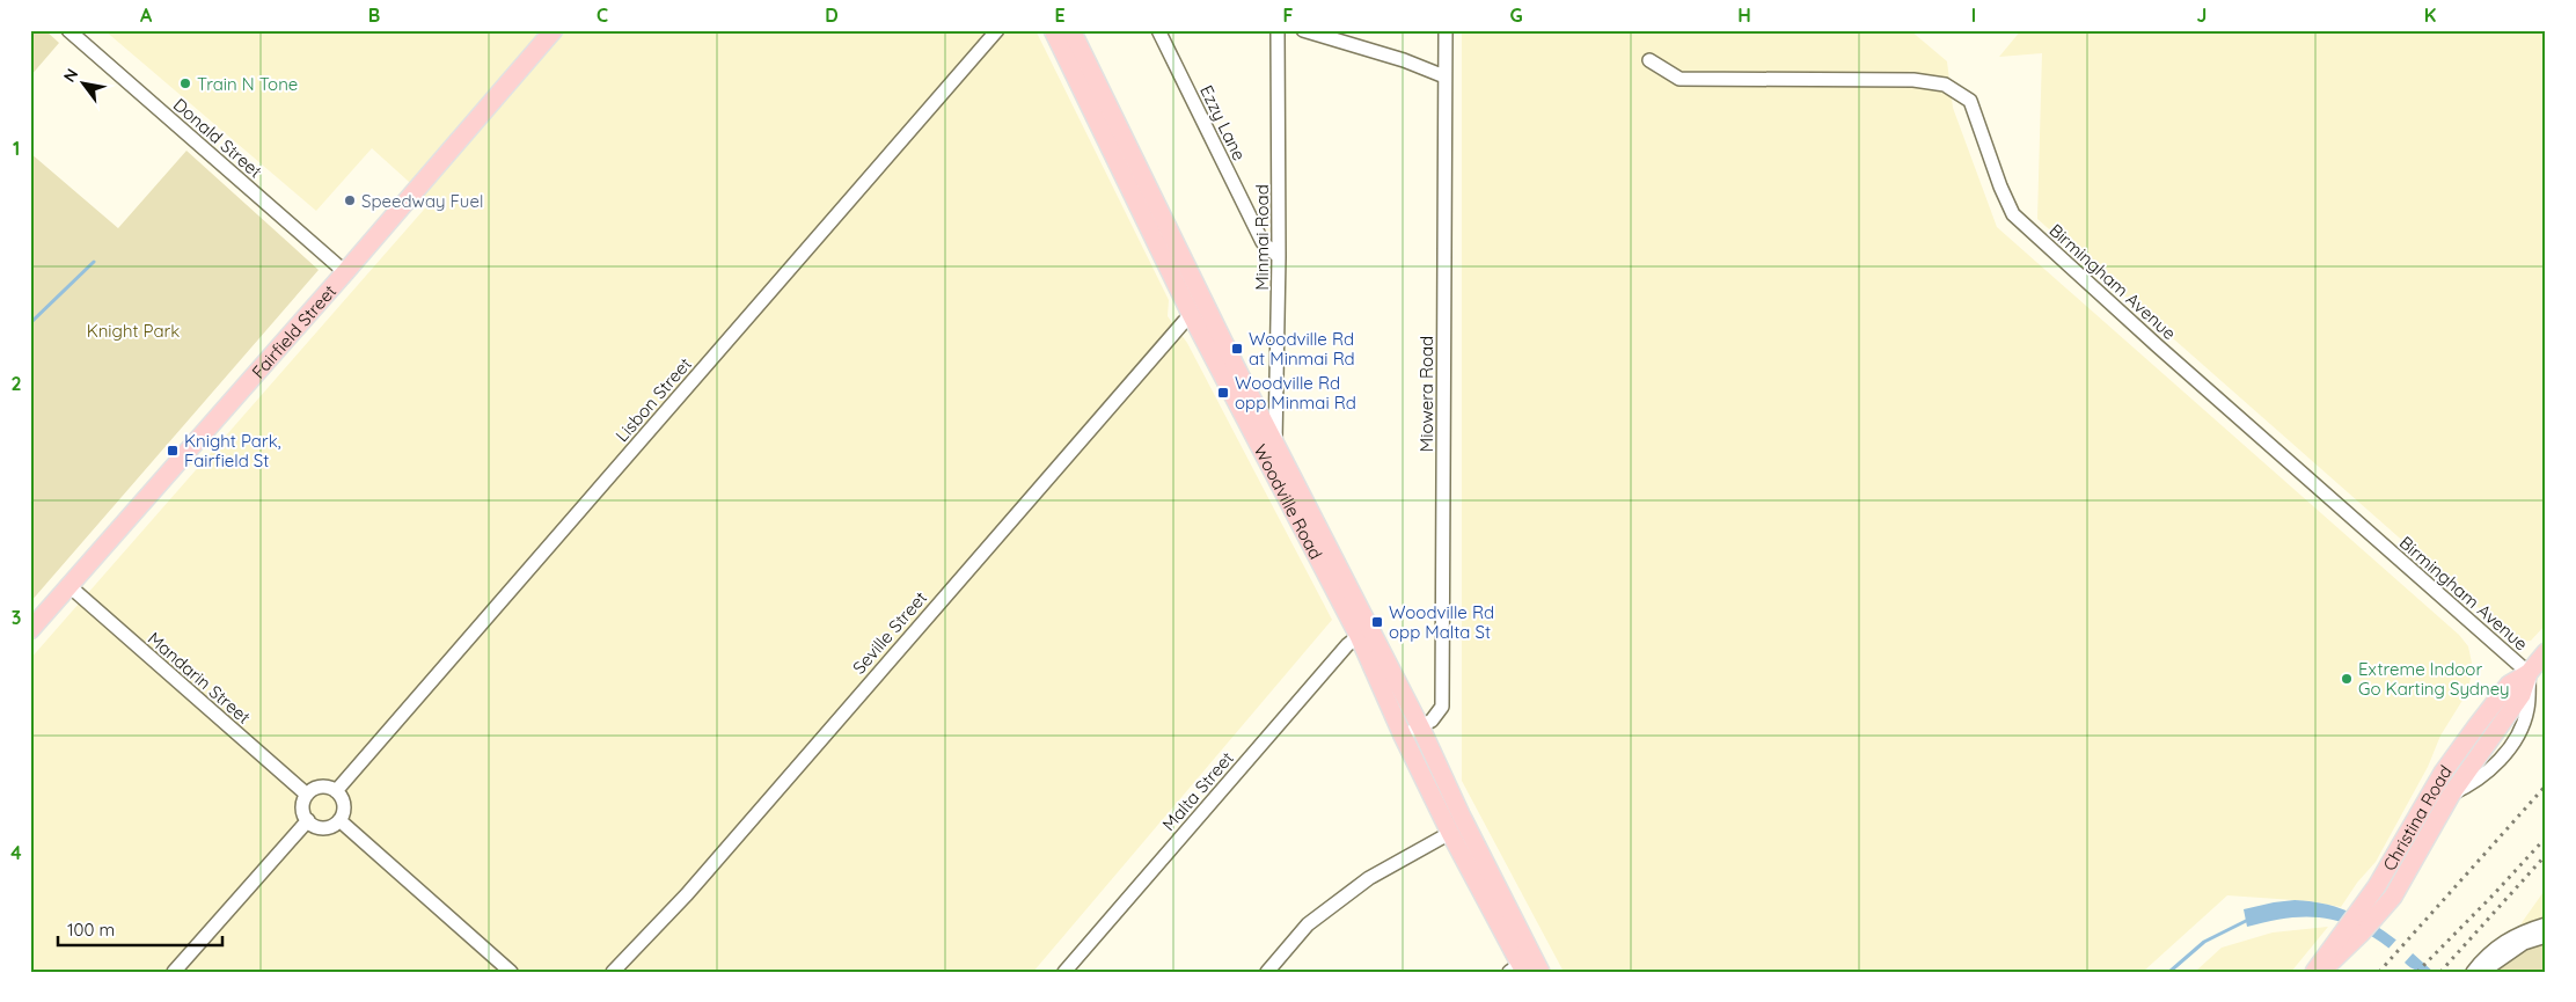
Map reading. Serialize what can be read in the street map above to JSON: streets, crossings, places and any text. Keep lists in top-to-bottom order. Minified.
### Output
{"streets":{"main road":["Fairfield Street","Woodville Road","Christina Road"],"street":["Ezzy Lane","Donald Street","Minmai Road","Birmingham Avenue","Miowera Road","Lisbon Street","Seville Street","Mandarin Street","Malta Street"]},"crossings":[["Ezzy Lane","Minmai Road"],["Donald Street","Fairfield Street"],["Minmai Road","Woodville Road"],["Birmingham Avenue","Christina Road"],["Fairfield Street","Mandarin Street"],["Miowera Road","Woodville Road"],["Lisbon Street","Mandarin Street"],["Woodville Road","Seville Street"],["Woodville Road","Malta Street"]],"parks":["Knight Park"],"places":{"other":["Train N Tone","Speedway Fuel","Extreme Indoor Go Karting Sydney"],"transit":["Woodville Rd at Minmai Rd","Woodville Rd opp Minmai Rd","Knight Park, Fairfield St","Woodville Rd opp Malta St"]},"scale_bar":"100 m","north":"top left","grid":{"columns":["A","B","C","D","E","F","G","H","I","J","K"],"rows":["1","2","3","4"]}}
